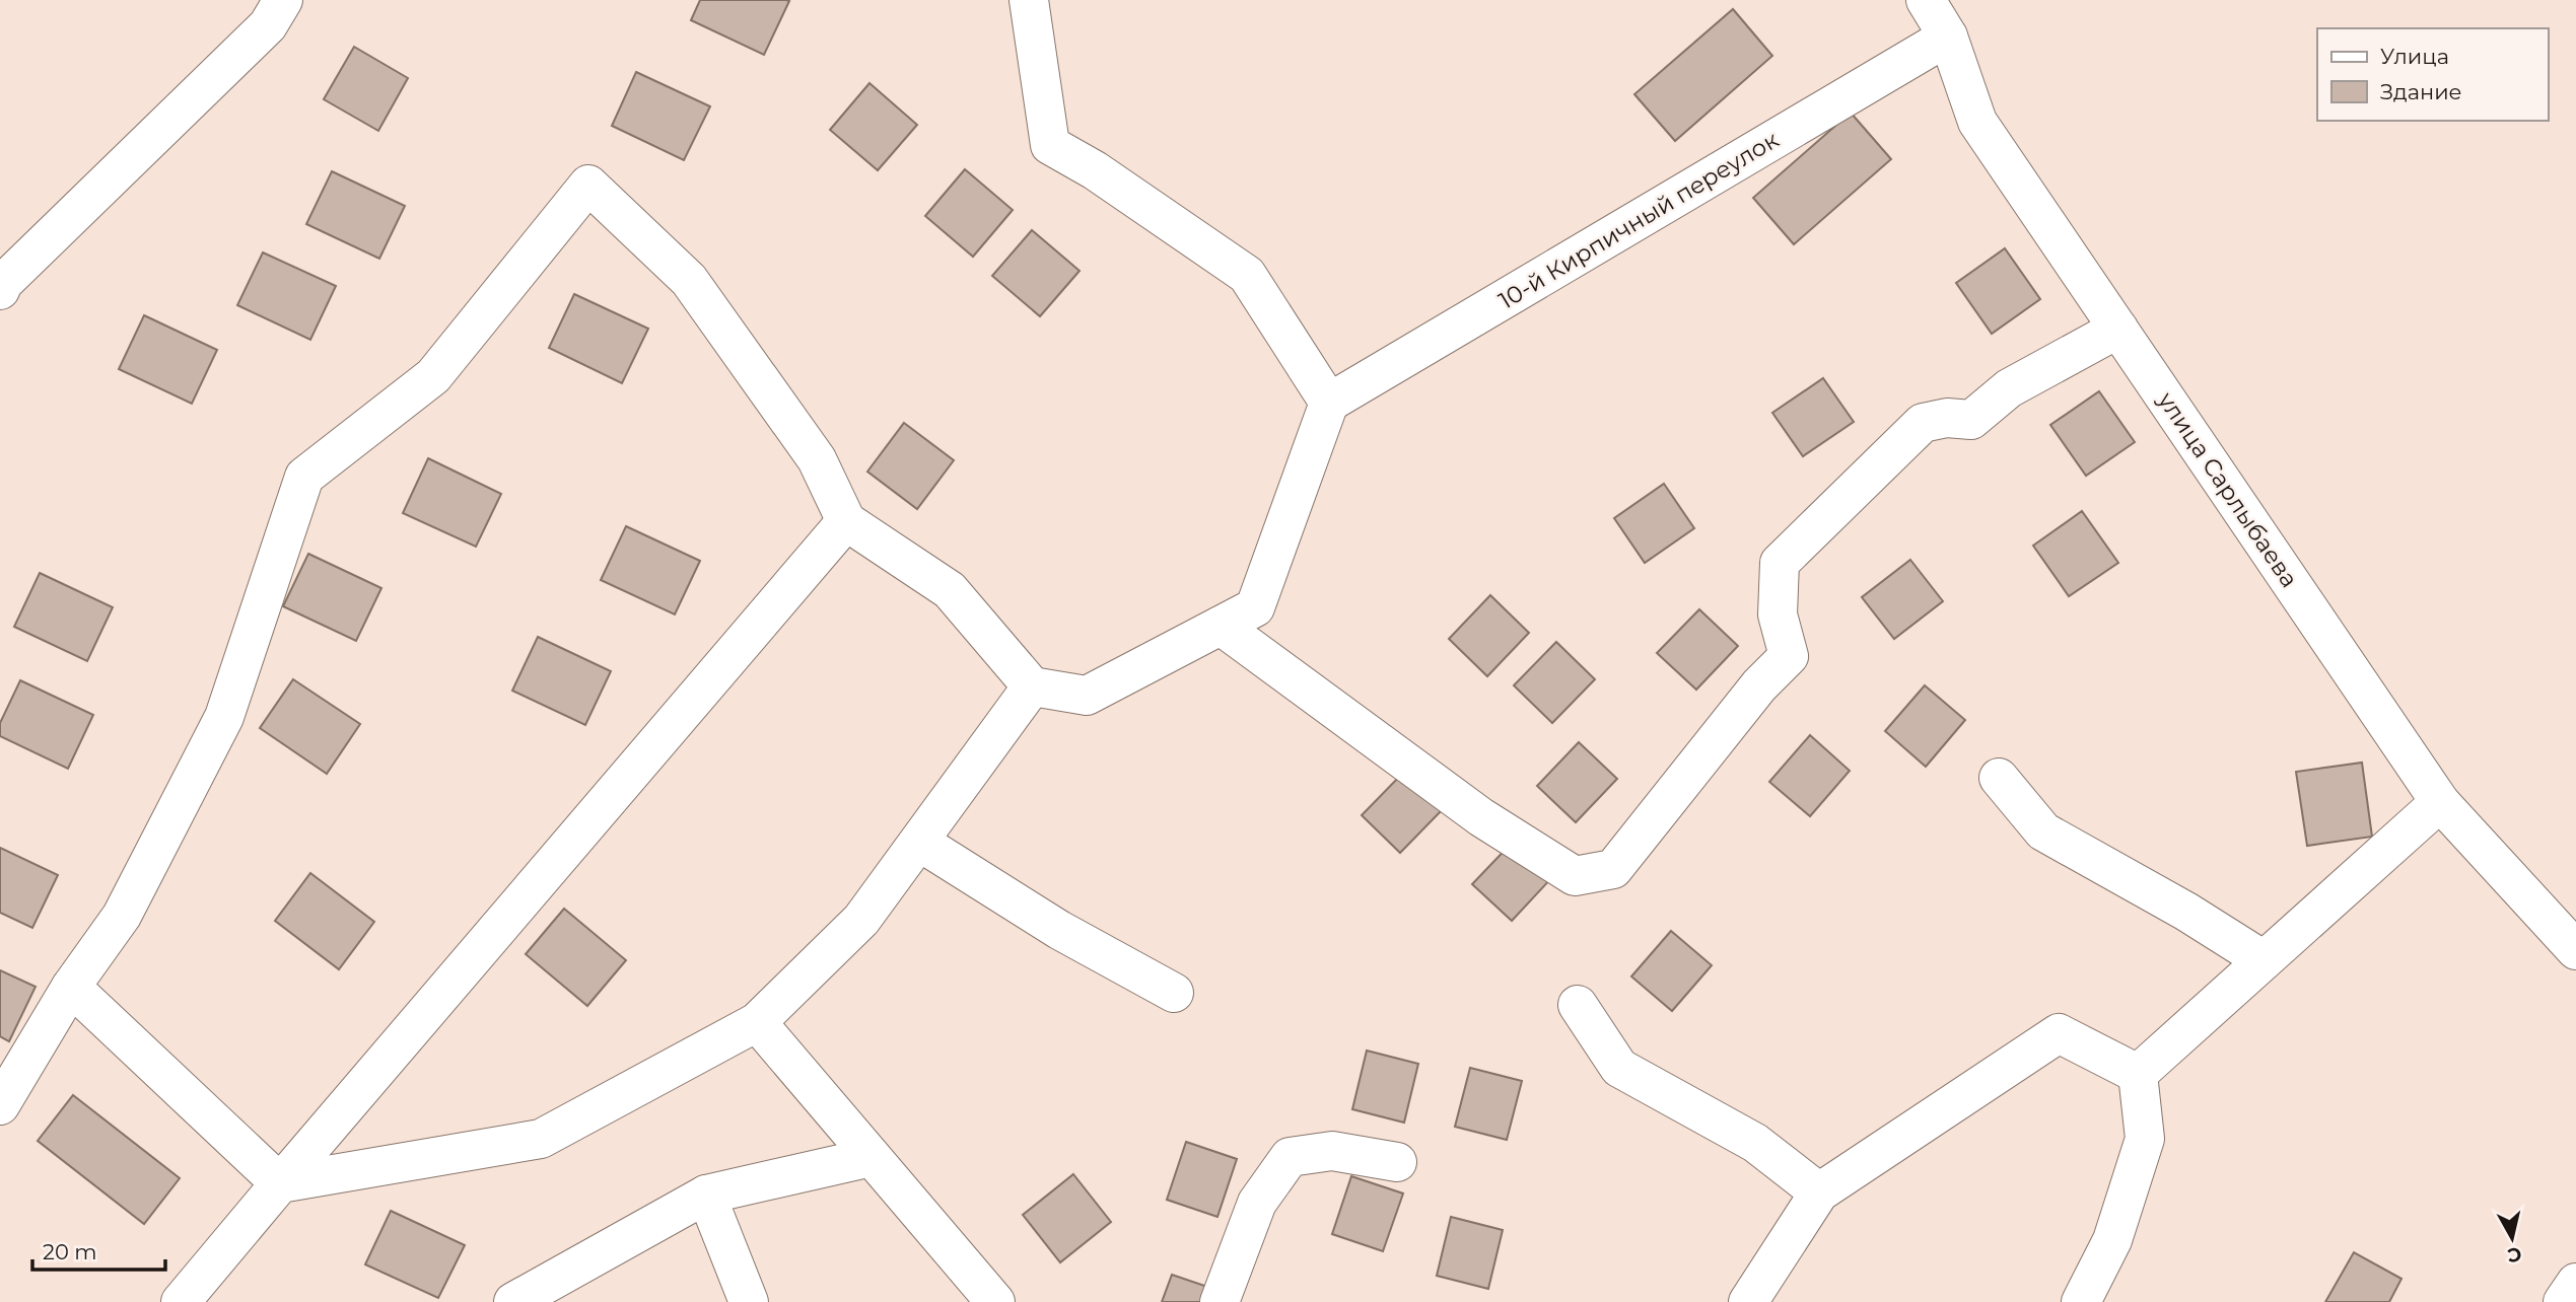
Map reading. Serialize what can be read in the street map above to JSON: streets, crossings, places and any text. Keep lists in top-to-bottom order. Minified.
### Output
{"streets":{"street":["10-й Кирпичный переулок","улица Сарлыбаева"]},"crossings":[["10-й Кирпичный переулок","улица Сарлыбаева"]],"legend":["Улица","Здание"],"scale_bar":"20 m","north":"bottom"}
